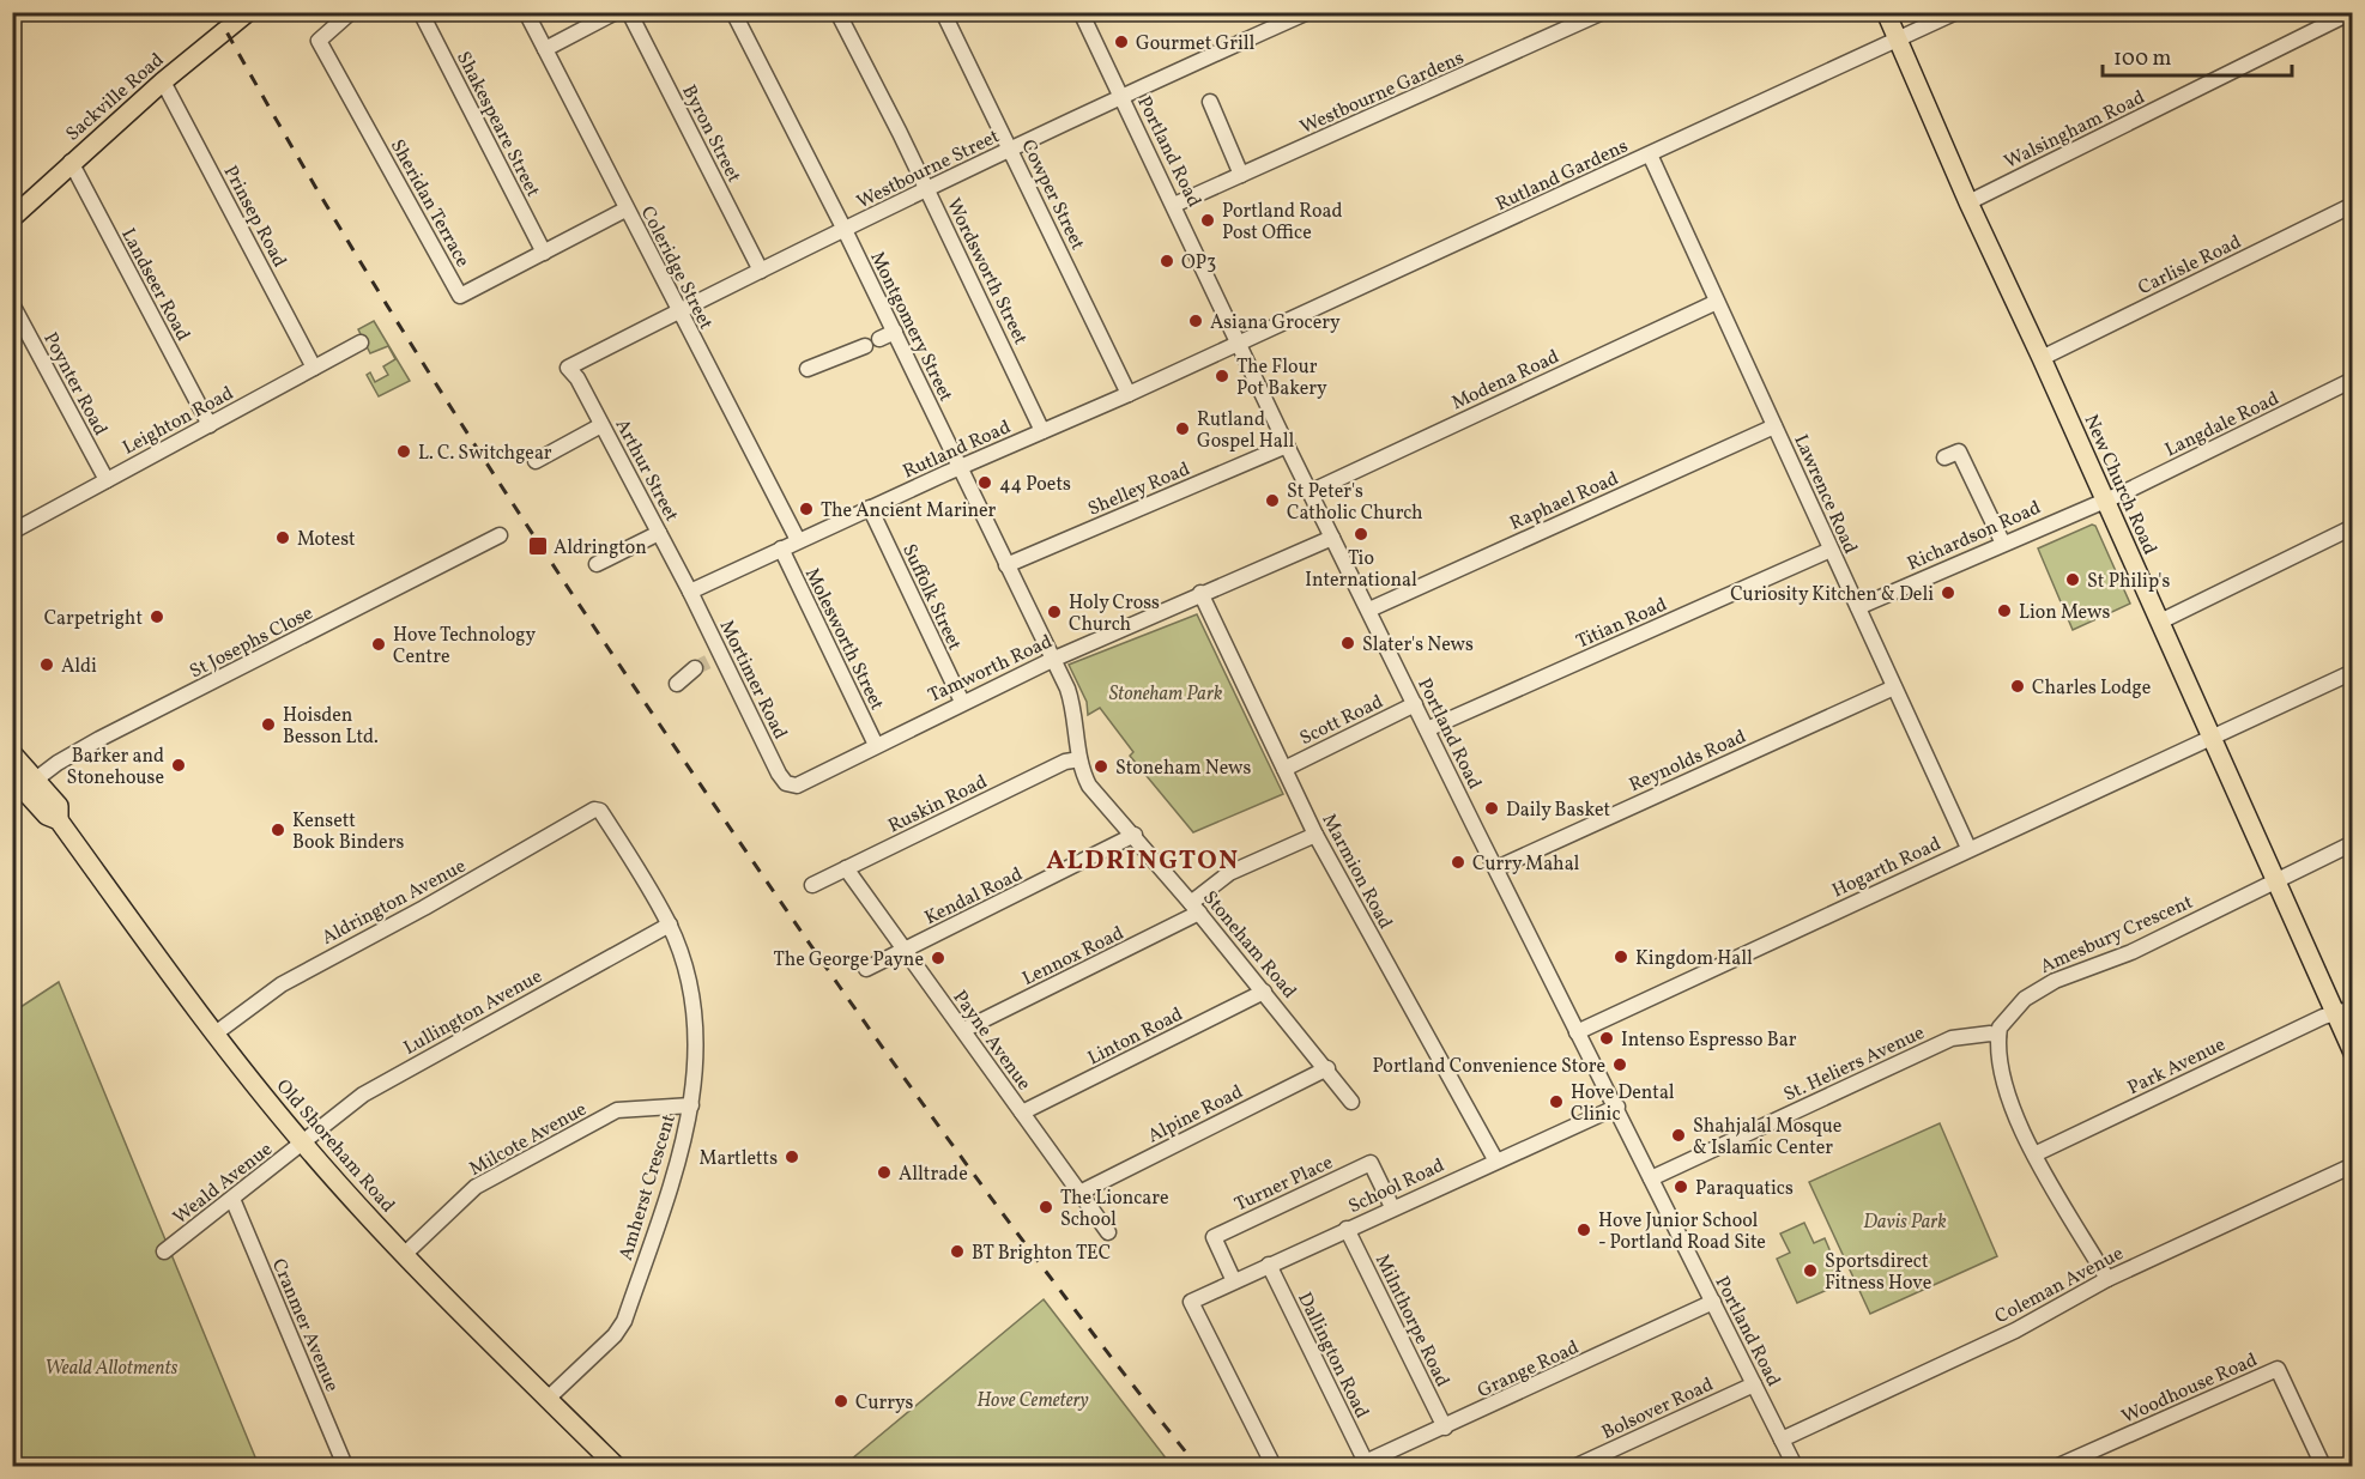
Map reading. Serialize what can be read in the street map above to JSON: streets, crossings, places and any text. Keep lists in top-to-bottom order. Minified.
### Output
{"streets":{"main road":["Sackville Road","New Church Road","Old Shoreham Road"],"street":["Westbourne Gardens","Shakespeare Street","Walsingham Road","Byron Street","Portland Road","Westbourne Street","Rutland Gardens","Cowper Street","Sheridan Terrace","Prinsep Road","Carlisle Road","Coleridge Street","Wordsworth Street","Landseer Road","Montgomery Street","Modena Road","Poynter Road","Leighton Road","Langdale Road","Rutland Road","Arthur Street","Shelley Road","Lawrence Road","Raphael Road","Richardson Road","Suffolk Street","Titian Road","Molesworth Street","St Josephs Close","Tamworth Road","Mortimer Road","Scott Road","Reynolds Road","Ruskin Road","Hogarth Road","Marmion Road","Kendal Road","Aldrington Avenue","Amesbury Crescent","Stoneham Road","Lennox Road","Lullington Avenue","Linton Road","Payne Avenue","St. Heliers Avenue","Park Avenue","Alpine Road","Milcote Avenue","Weald Avenue","Turner Place","School Road","Amherst Crescent","Coleman Avenue","Milnthorpe Road","Cranmer Avenue","Dallington Road","Grange Road","Woodhouse Road","Bolsover Road"]},"crossings":[["Westbourne Gardens","Portland Road"],["Sackville Road","Prinsep Road"],["Sackville Road","Landseer Road"],["Shakespeare Street","Sheridan Terrace"],["Walsingham Road","New Church Road"],["Byron Street","Westbourne Street"],["Portland Road","Westbourne Street"],["Portland Road","Rutland Gardens"],["Portland Road","Modena Road"],["Portland Road","Rutland Road"],["Portland Road","Shelley Road"],["Portland Road","Raphael Road"],["Portland Road","Titian Road"],["Portland Road","Tamworth Road"],["Portland Road","Scott Road"],["Portland Road","Reynolds Road"],["Portland Road","Hogarth Road"],["Portland Road","St. Heliers Avenue"],["Portland Road","School Road"],["Portland Road","Coleman Avenue"],["Portland Road","Grange Road"],["Portland Road","Bolsover Road"],["Westbourne Street","Cowper Street"],["Westbourne Street","Coleridge Street"],["Westbourne Street","Wordsworth Street"],["Westbourne Street","Montgomery Street"],["Westbourne Street","Arthur Street"],["Rutland Gardens","Rutland Road"],["Rutland Gardens","New Church Road"],["Rutland Gardens","Lawrence Road"],["Cowper Street","Rutland Road"],["Sheridan Terrace","Coleridge Street"],["Prinsep Road","Leighton Road"],["Carlisle Road","New Church Road"],["Coleridge Street","Rutland Road"],["Wordsworth Street","Rutland Road"],["Landseer Road","Leighton Road"],["Montgomery Street","Rutland Road"],["Montgomery Street","Shelley Road"],["Montgomery Street","Tamworth Road"],["Montgomery Street","Stoneham Road"],["Modena Road","Lawrence Road"],["Poynter Road","Leighton Road"],["Langdale Road","New Church Road"],["Langdale Road","Richardson Road"],["Rutland Road","Arthur Street"],["Rutland Road","Suffolk Street"],["Rutland Road","Molesworth Street"],["Rutland Road","Mortimer Road"],["Arthur Street","Mortimer Road"],["New Church Road","Richardson Road"],["New Church Road","Hogarth Road"],["New Church Road","Amesbury Crescent"],["New Church Road","Park Avenue"],["Lawrence Road","Raphael Road"],["Lawrence Road","Richardson Road"],["Lawrence Road","Titian Road"],["Lawrence Road","Reynolds Road"],["Lawrence Road","Hogarth Road"],["Suffolk Street","Tamworth Road"],["Molesworth Street","Tamworth Road"],["St Josephs Close","Old Shoreham Road"],["Tamworth Road","Mortimer Road"],["Tamworth Road","Marmion Road"],["Tamworth Road","Stoneham Road"],["Scott Road","Marmion Road"],["Ruskin Road","Stoneham Road"],["Ruskin Road","Payne Avenue"],["Marmion Road","Lennox Road"],["Marmion Road","School Road"],["Kendal Road","Stoneham Road"],["Kendal Road","Payne Avenue"],["Aldrington Avenue","Old Shoreham Road"],["Aldrington Avenue","Amherst Crescent"],["Amesbury Crescent","St. Heliers Avenue"],["Stoneham Road","Lennox Road"],["Stoneham Road","Linton Road"],["Stoneham Road","Alpine Road"],["Lennox Road","Payne Avenue"],["Lullington Avenue","Old Shoreham Road"],["Lullington Avenue","Weald Avenue"],["Lullington Avenue","Amherst Crescent"],["Linton Road","Payne Avenue"],["Payne Avenue","Alpine Road"],["Milcote Avenue","Old Shoreham Road"],["Milcote Avenue","Amherst Crescent"],["Old Shoreham Road","Weald Avenue"],["Old Shoreham Road","Amherst Crescent"],["Weald Avenue","Cranmer Avenue"],["Turner Place","School Road"],["School Road","Milnthorpe Road"],["School Road","Dallington Road"],["Milnthorpe Road","Grange Road"],["Dallington Road","Grange Road"]],"districts":["ALDRINGTON"],"parks":["Stoneham Park","Davis Park","Weald Allotments","Hove Cemetery"],"places":{"other":["Gourmet Grill","Portland Road Post Office","OP3","Asiana Grocery","The Flour Pot Bakery","Rutland Gospel Hall","L. C. Switchgear","44 Poets","St Peter's Catholic Church","The Ancient Mariner","Tio International","Motest","St Philip's","Curiosity Kitchen & Deli","Lion Mews","Holy Cross Church","Carpetright","Slater's News","Hove Technology Centre","Aldi","Charles Lodge","Hoisden Besson Ltd.","Barker and Stonehouse","Stoneham News","Daily Basket","Kensett Book Binders","Curry Mahal","Kingdom Hall","The George Payne","Intenso Espresso Bar","Portland Convenience Store","Hove Dental Clinic","Shahjalal Mosque & Islamic Center","Martletts","Alltrade","Paraquatics","The Lioncare School","Hove Junior School - Portland Road Site","BT Brighton TEC","Sportsdirect Fitness Hove","Currys"],"transit":["Aldrington"]},"scale_bar":"100 m"}
